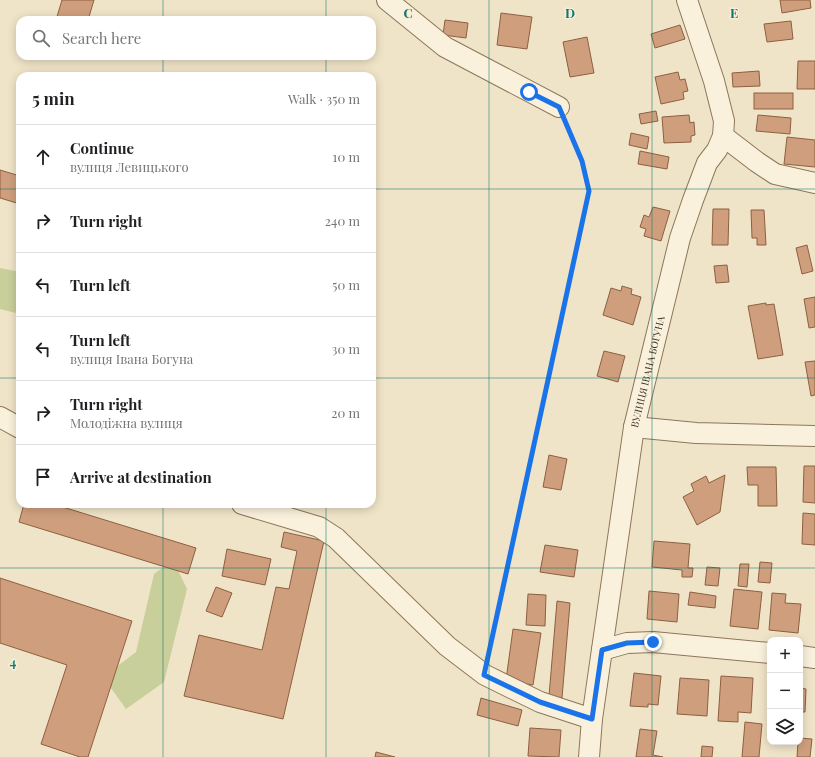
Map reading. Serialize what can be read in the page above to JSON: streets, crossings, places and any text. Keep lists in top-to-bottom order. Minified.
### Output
{"streets":{"street":["ВУЛИЦЯ ІВАНА БОГУНА"]},"page":{"search":"Search here","heading":["5 min","Walk · 350 m"],"list":[["Continue","вулиця Левицького","10 m"],["Turn right","240 m"],["Turn left","50 m"],["Turn left","вулиця Івана Богуна","30 m"],["Turn right","Молодіжна вулиця","20 m"],"Arrive at destination"],"map_buttons":["+","−"]},"grid":{"columns":["C","D","E"],"rows":["4"]}}
